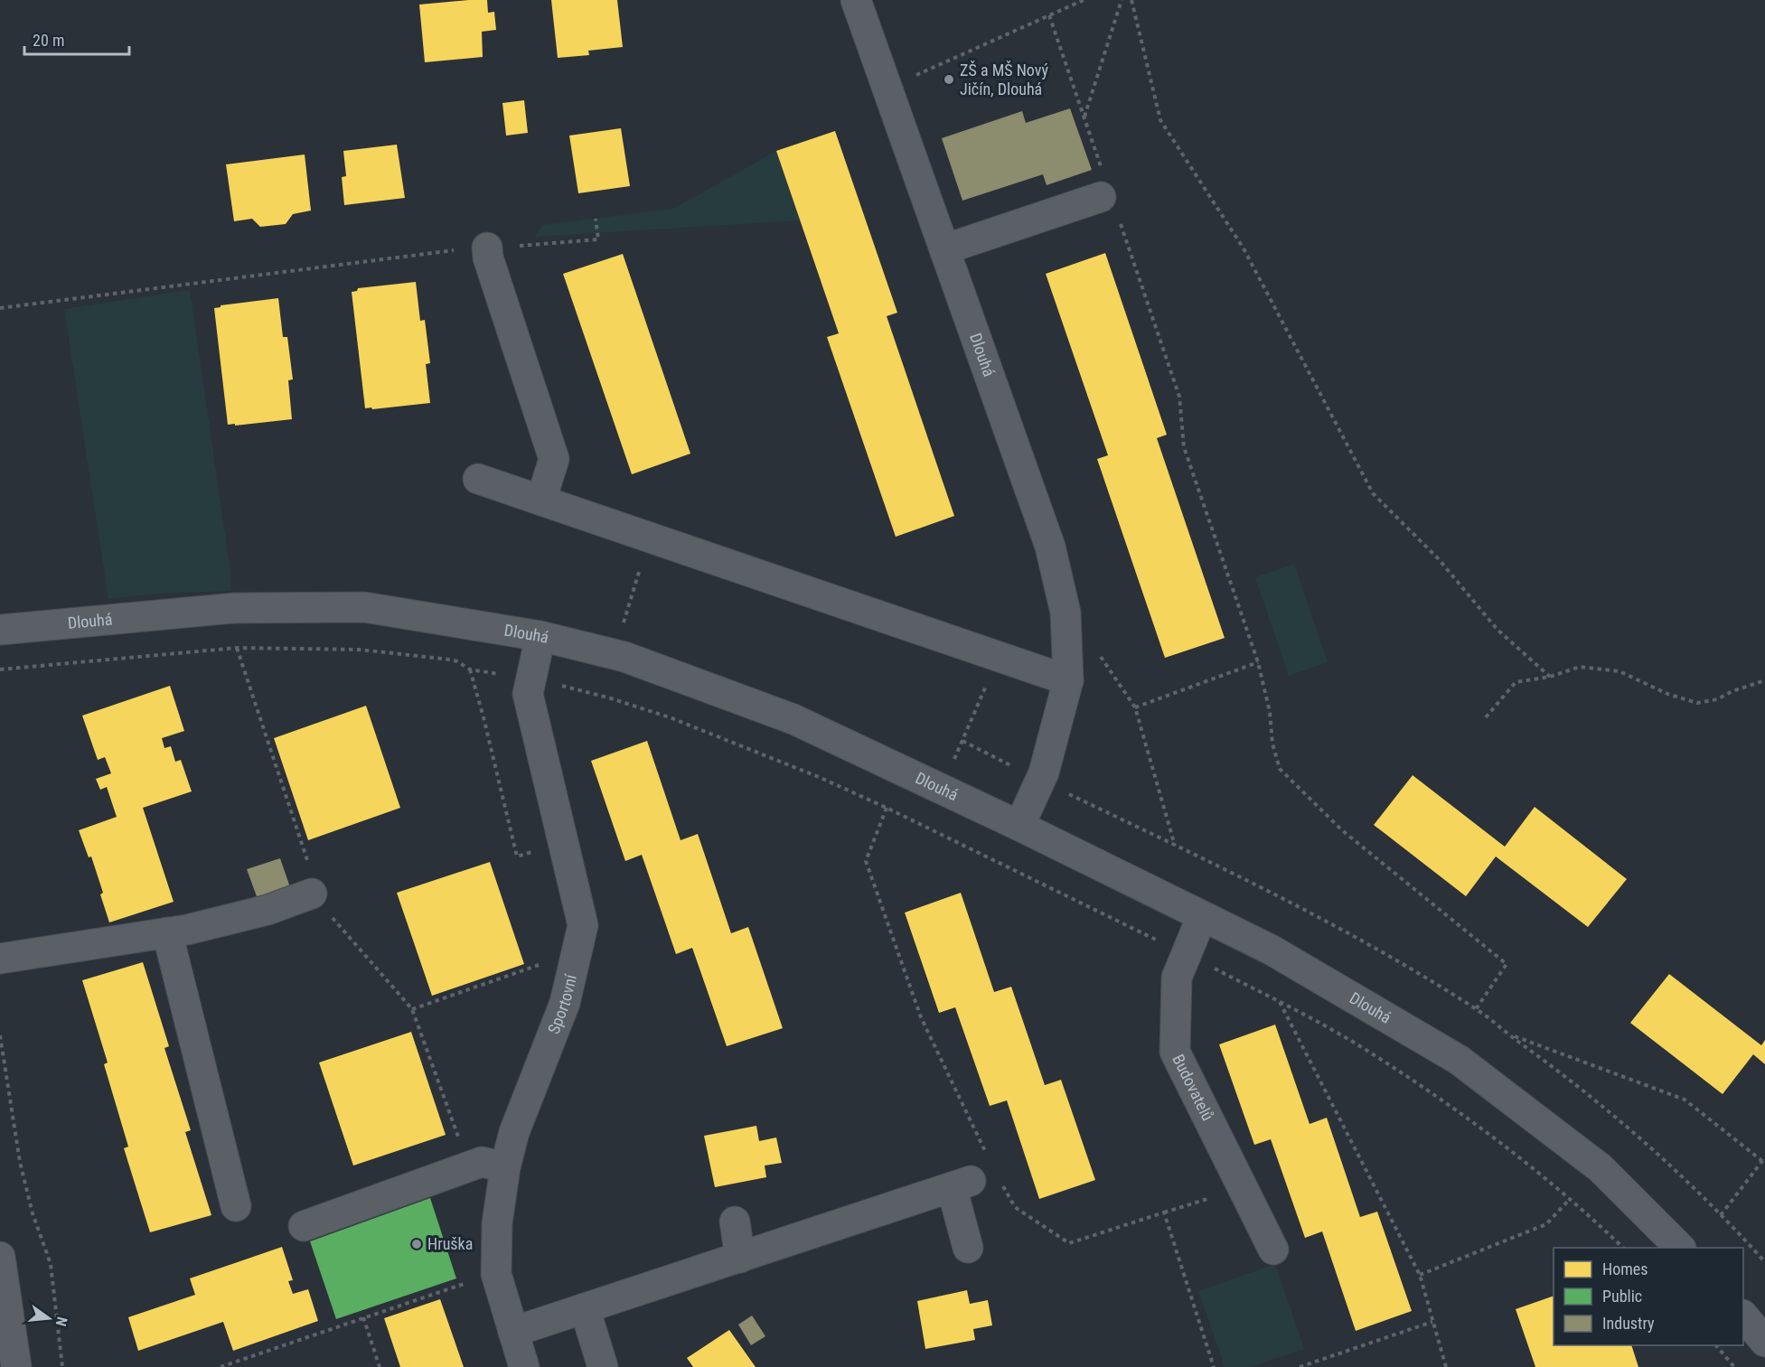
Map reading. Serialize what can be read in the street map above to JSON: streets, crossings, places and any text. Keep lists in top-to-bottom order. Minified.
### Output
{"streets":{"street":["Dlouhá","Sportovní","Budovatelů"]},"crossings":[["Dlouhá","Sportovní"],["Dlouhá","Budovatelů"]],"places":["ZŠ a MŠ Nový Jičín, Dlouhá","Hruška"],"legend":["Homes","Public","Industry"],"scale_bar":"20 m","north":"right"}
